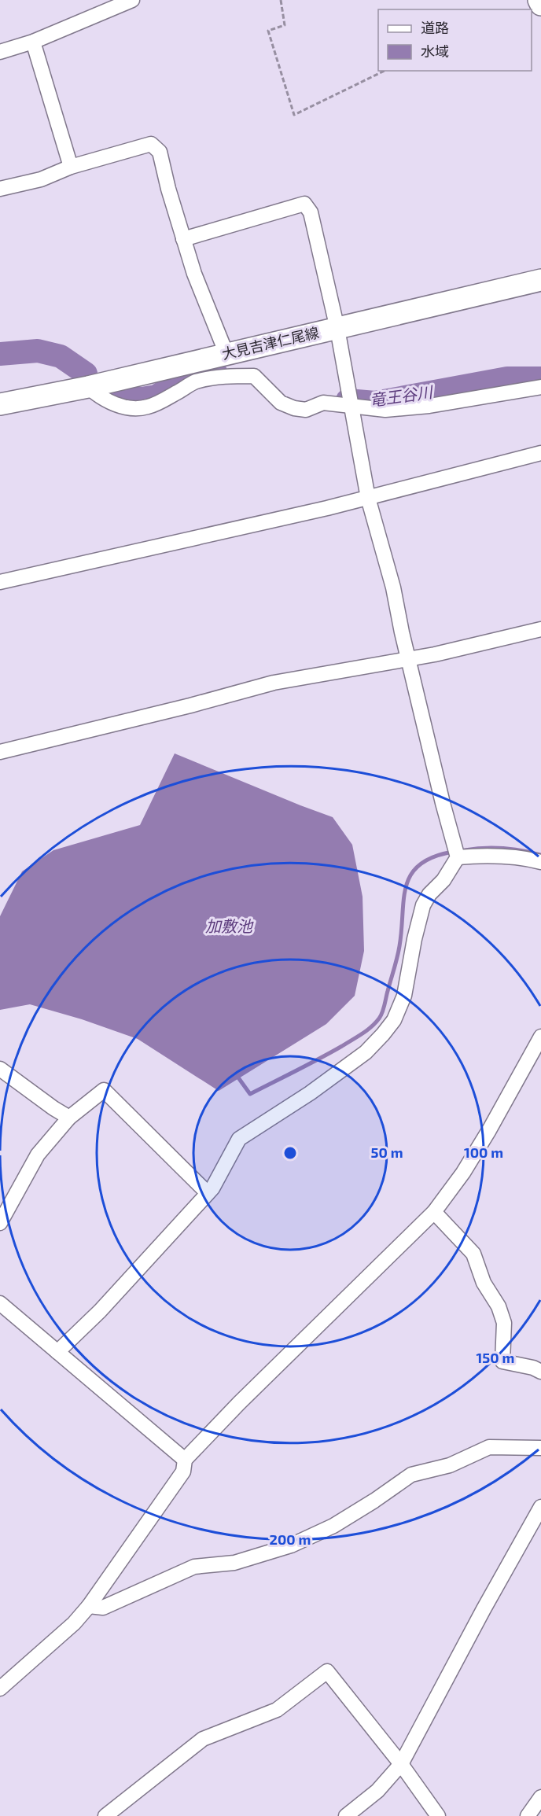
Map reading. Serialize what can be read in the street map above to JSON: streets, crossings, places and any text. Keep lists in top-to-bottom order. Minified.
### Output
{"streets":{"main road":["大見吉津仁尾線"]},"water":["竜王谷川","加敷池"],"legend":["道路","水域"],"rings":["50 m","100 m","150 m","200 m"]}
